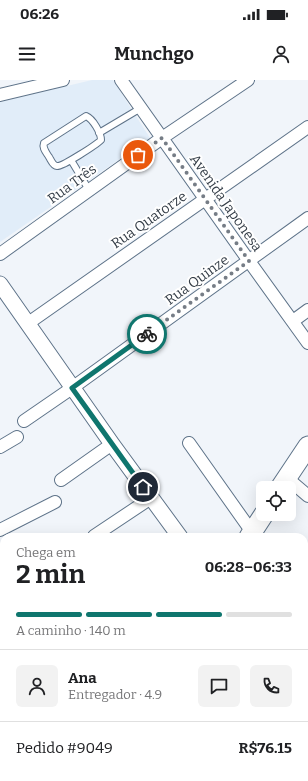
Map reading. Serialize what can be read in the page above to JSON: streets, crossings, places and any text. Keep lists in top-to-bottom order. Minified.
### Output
{"streets":{"street":["Rua Três","Avenida Japonesa","Rua Quatorze","Rua Quinze"]},"crossings":[["Rua Três","Avenida Japonesa"],["Avenida Japonesa","Rua Quatorze"],["Avenida Japonesa","Rua Quinze"]],"page":{"status":"06:26","header":"Munchgo","heading":["2 min","Chega em","06:28–06:33"],"panel":["Ana","Entregador · 4.9","Pedido #9049","R$76.15"],"bar":"A caminho · 140 m"}}
